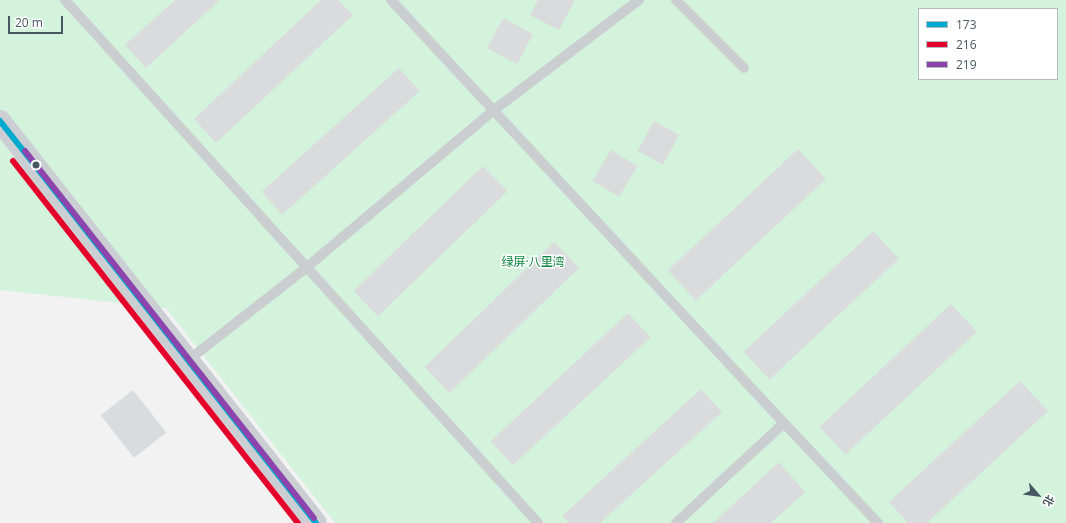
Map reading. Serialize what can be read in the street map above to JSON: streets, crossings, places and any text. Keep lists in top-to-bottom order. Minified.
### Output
{"parks":["绿屏·八里湾"],"lines":["transit line 173","transit line 219","transit line 216"],"legend":["173","216","219"],"scale_bar":"20 m","north":"bottom right"}
